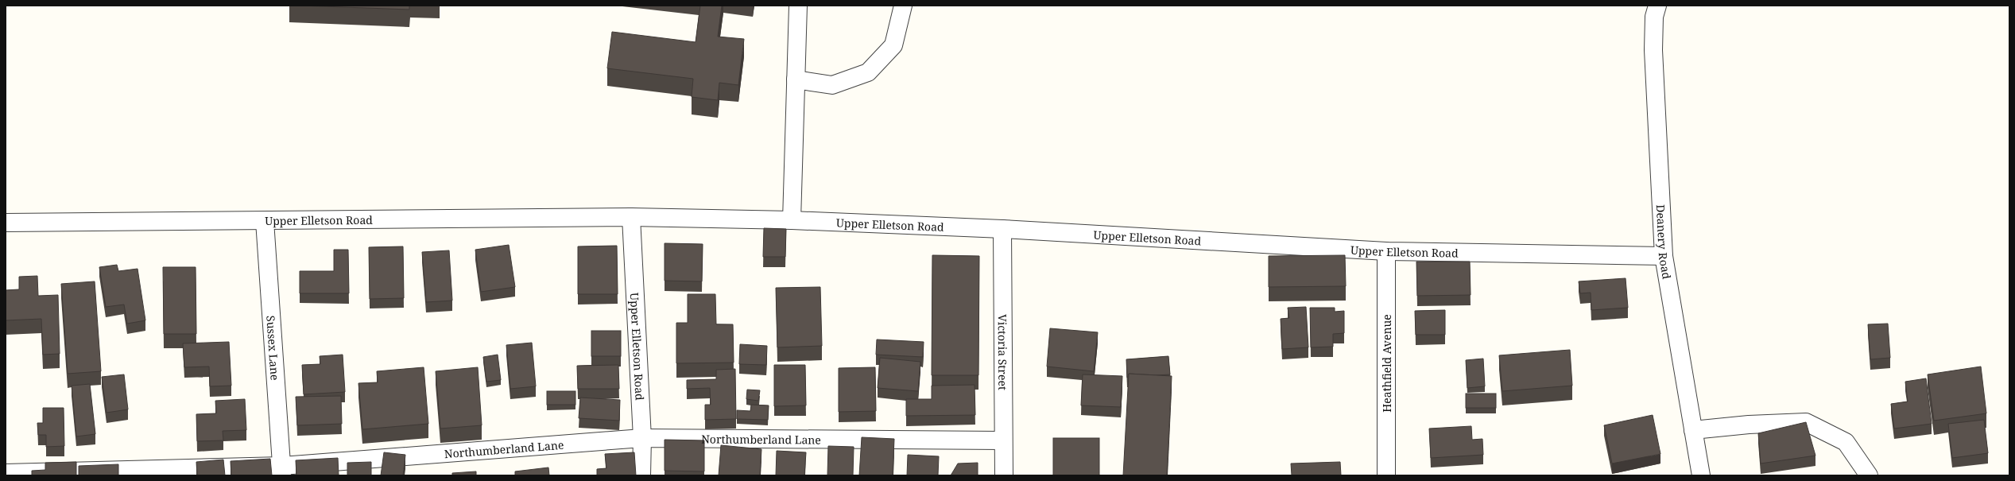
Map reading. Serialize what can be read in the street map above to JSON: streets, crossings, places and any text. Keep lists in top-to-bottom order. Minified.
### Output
{"streets":{"street":["Upper Elletson Road","Deanery Road","Sussex Lane","Victoria Street","Heathfield Avenue","Northumberland Lane"]},"crossings":[["Upper Elletson Road","Deanery Road"],["Upper Elletson Road","Sussex Lane"],["Upper Elletson Road","Victoria Street"],["Upper Elletson Road","Heathfield Avenue"],["Upper Elletson Road","Northumberland Lane"],["Sussex Lane","Northumberland Lane"],["Victoria Street","Northumberland Lane"]]}
